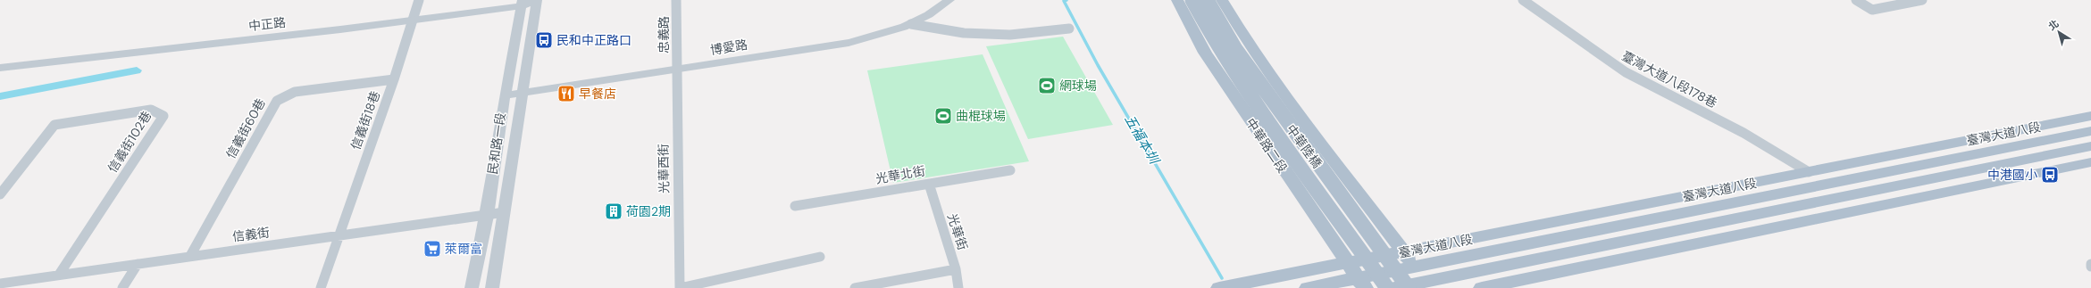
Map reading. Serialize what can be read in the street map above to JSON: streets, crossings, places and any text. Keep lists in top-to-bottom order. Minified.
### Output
{"streets":{"main road":["臺灣大道八段","中華路二段","中華陸橋"],"street":["中正路","忠義路","博愛路","臺灣大道八段178巷","信義街18巷","信義街60巷","信義街102巷","民和路一段","光華西街","光華北街","光華街","信義街"]},"crossings":[["中正路","信義街18巷"],["中正路","民和路一段"],["忠義路","博愛路"],["忠義路","光華西街"],["博愛路","民和路一段"],["博愛路","光華西街"],["臺灣大道八段178巷","臺灣大道八段"],["信義街18巷","信義街60巷"],["信義街18巷","信義街"],["信義街60巷","信義街"],["臺灣大道八段","中華路二段"],["信義街102巷","信義街"],["民和路一段","信義街"],["光華北街","光華街"]],"water":["五福本圳"],"places":{"bus stop":["民和中正路口","中港國小"],"sports":["網球場","曲棍球場"],"restaurant":["早餐店"],"building":["荷園2期"],"supermarket":["萊爾富"]},"north":"top left"}
